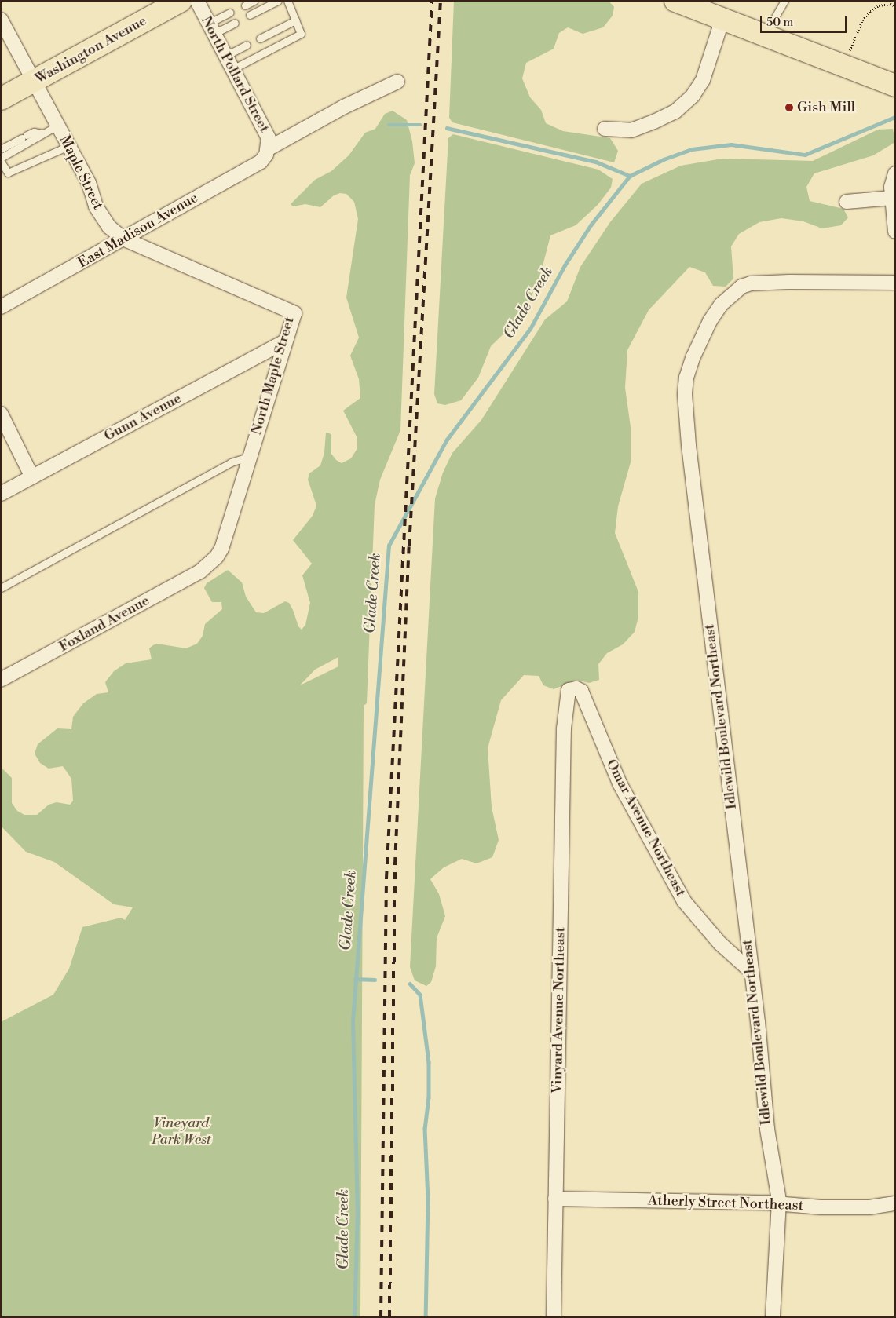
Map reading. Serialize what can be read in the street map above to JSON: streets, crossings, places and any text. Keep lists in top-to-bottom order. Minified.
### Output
{"streets":{"main road":["Washington Avenue"],"street":["North Pollard Street","Maple Street","East Madison Avenue","North Maple Street","Gunn Avenue","Foxland Avenue","Idlewild Boulevard Northeast","Omar Avenue Northeast","Vinyard Avenue Northeast","Atherly Street Northeast"]},"crossings":[["Washington Avenue","Maple Street"],["North Pollard Street","East Madison Avenue"],["Maple Street","East Madison Avenue"],["Maple Street","North Maple Street"],["East Madison Avenue","North Maple Street"],["North Maple Street","Gunn Avenue"],["North Maple Street","Foxland Avenue"],["Idlewild Boulevard Northeast","Omar Avenue Northeast"],["Idlewild Boulevard Northeast","Atherly Street Northeast"],["Omar Avenue Northeast","Vinyard Avenue Northeast"],["Vinyard Avenue Northeast","Atherly Street Northeast"]],"water":["Glade Creek"],"parks":["Vineyard Park West"],"places":["Gish Mill"],"scale_bar":"50 m"}
